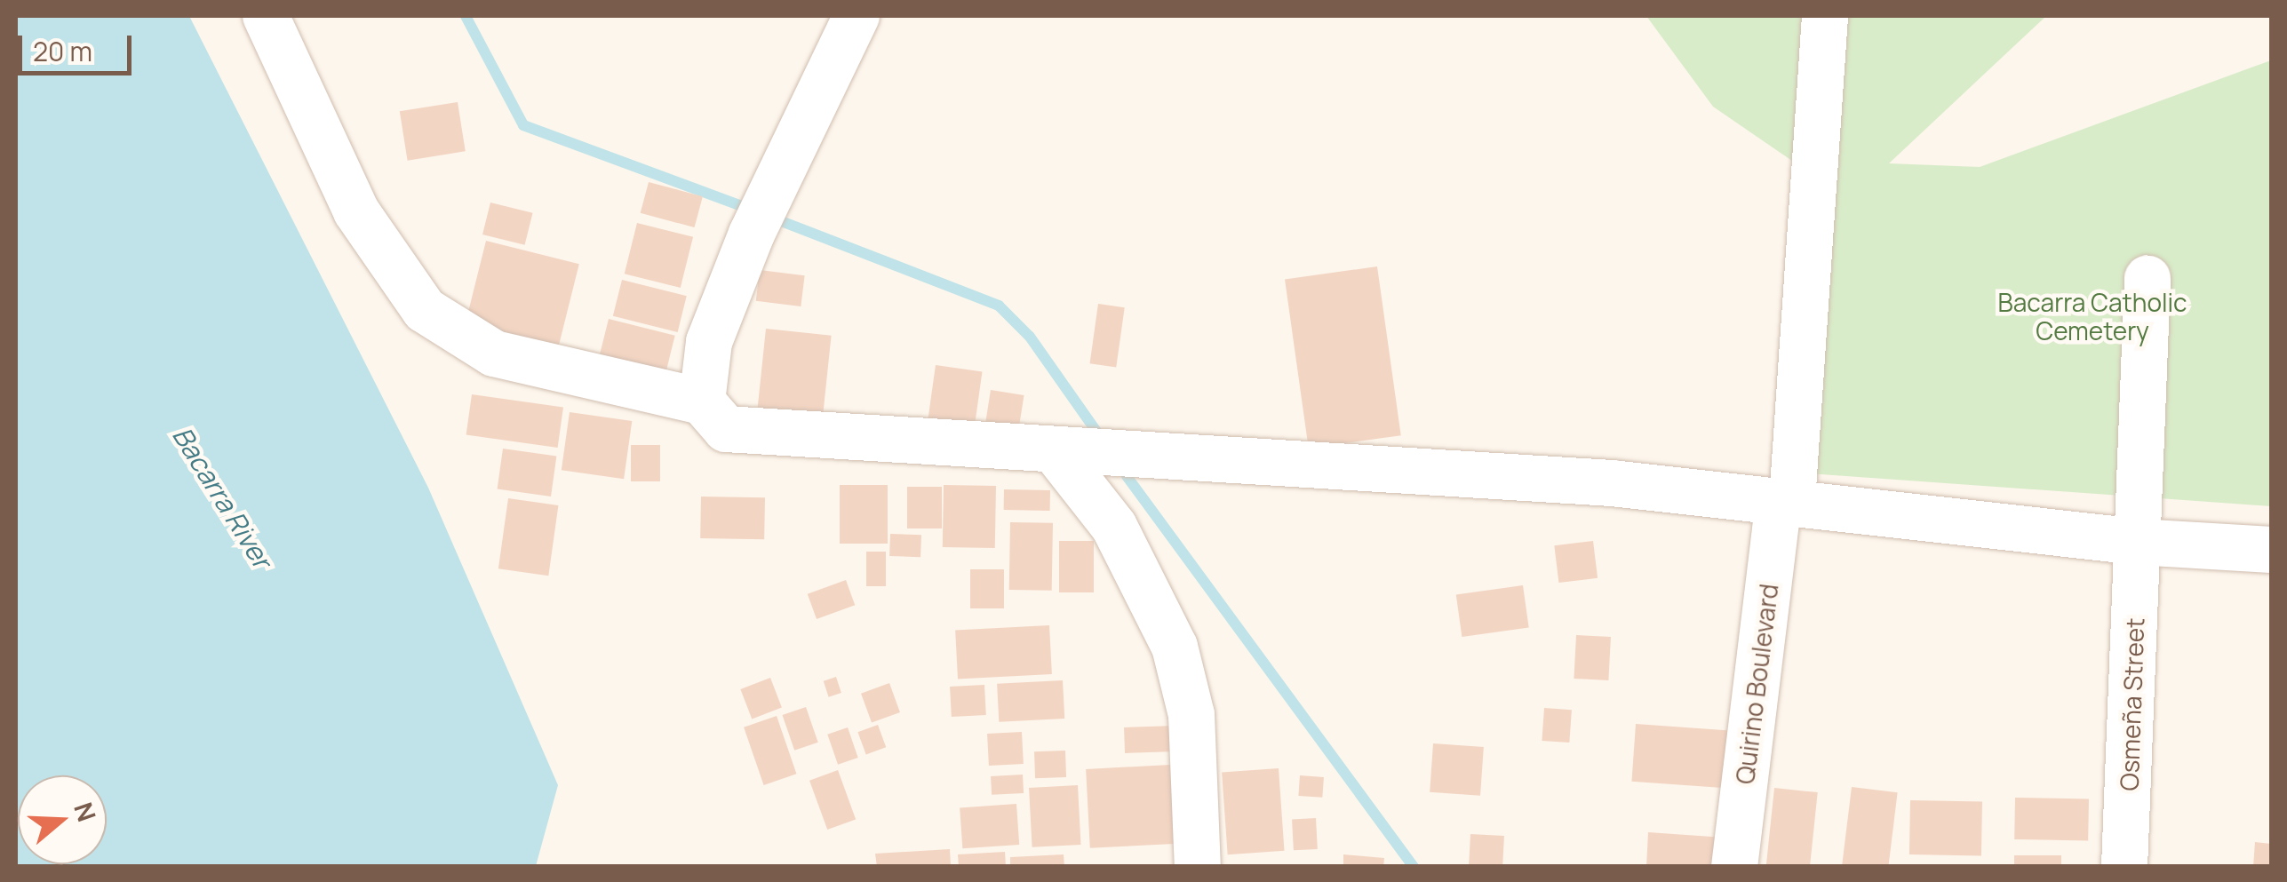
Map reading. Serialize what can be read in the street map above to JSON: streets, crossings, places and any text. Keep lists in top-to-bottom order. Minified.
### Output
{"streets":{"street":["Quirino Boulevard","Osmeña Street"]},"water":["Bacarra River"],"parks":["Bacarra Catholic Cemetery"],"scale_bar":"20 m","north":"right"}
